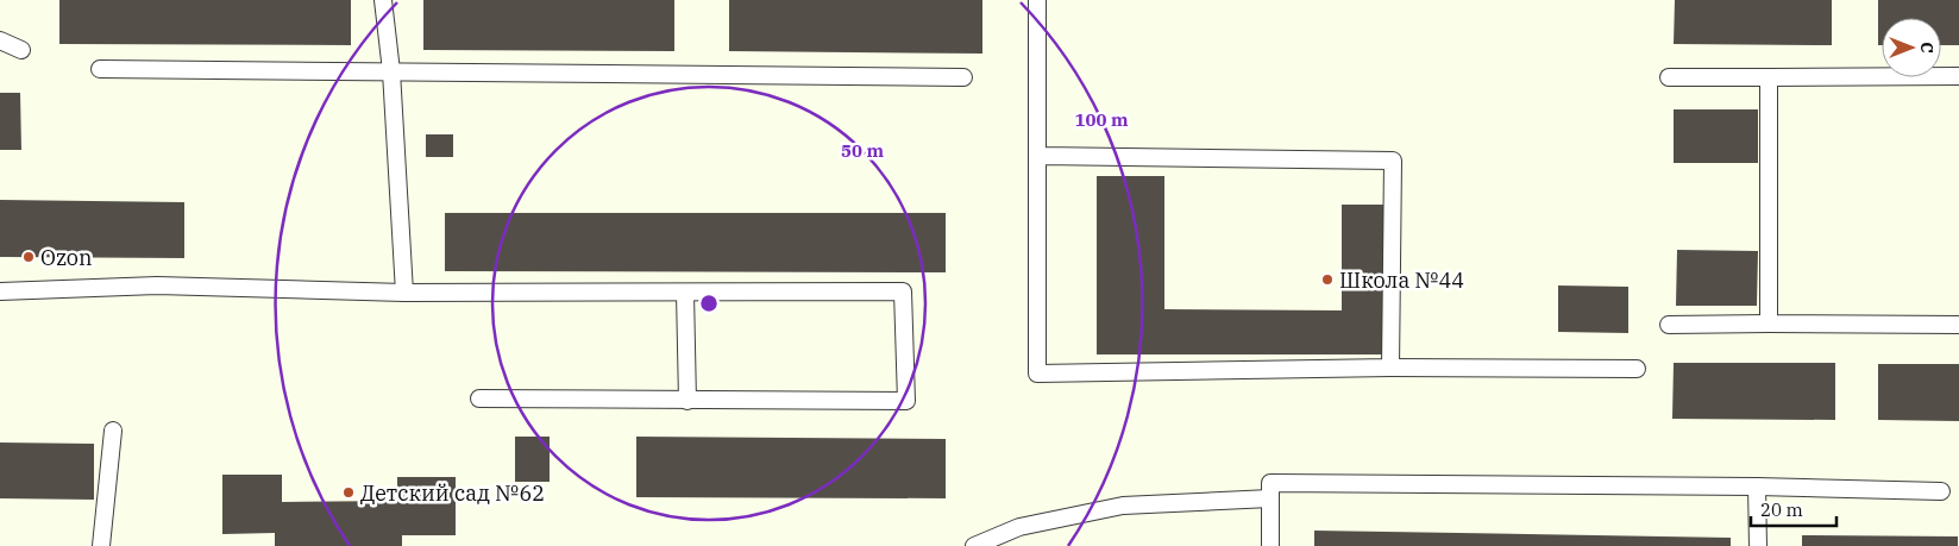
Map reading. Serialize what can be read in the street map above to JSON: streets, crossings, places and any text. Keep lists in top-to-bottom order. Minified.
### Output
{"places":["Ozon","Школа №44","Детский сад №62"],"scale_bar":"20 m","north":"right","rings":["100 m","50 m"]}
